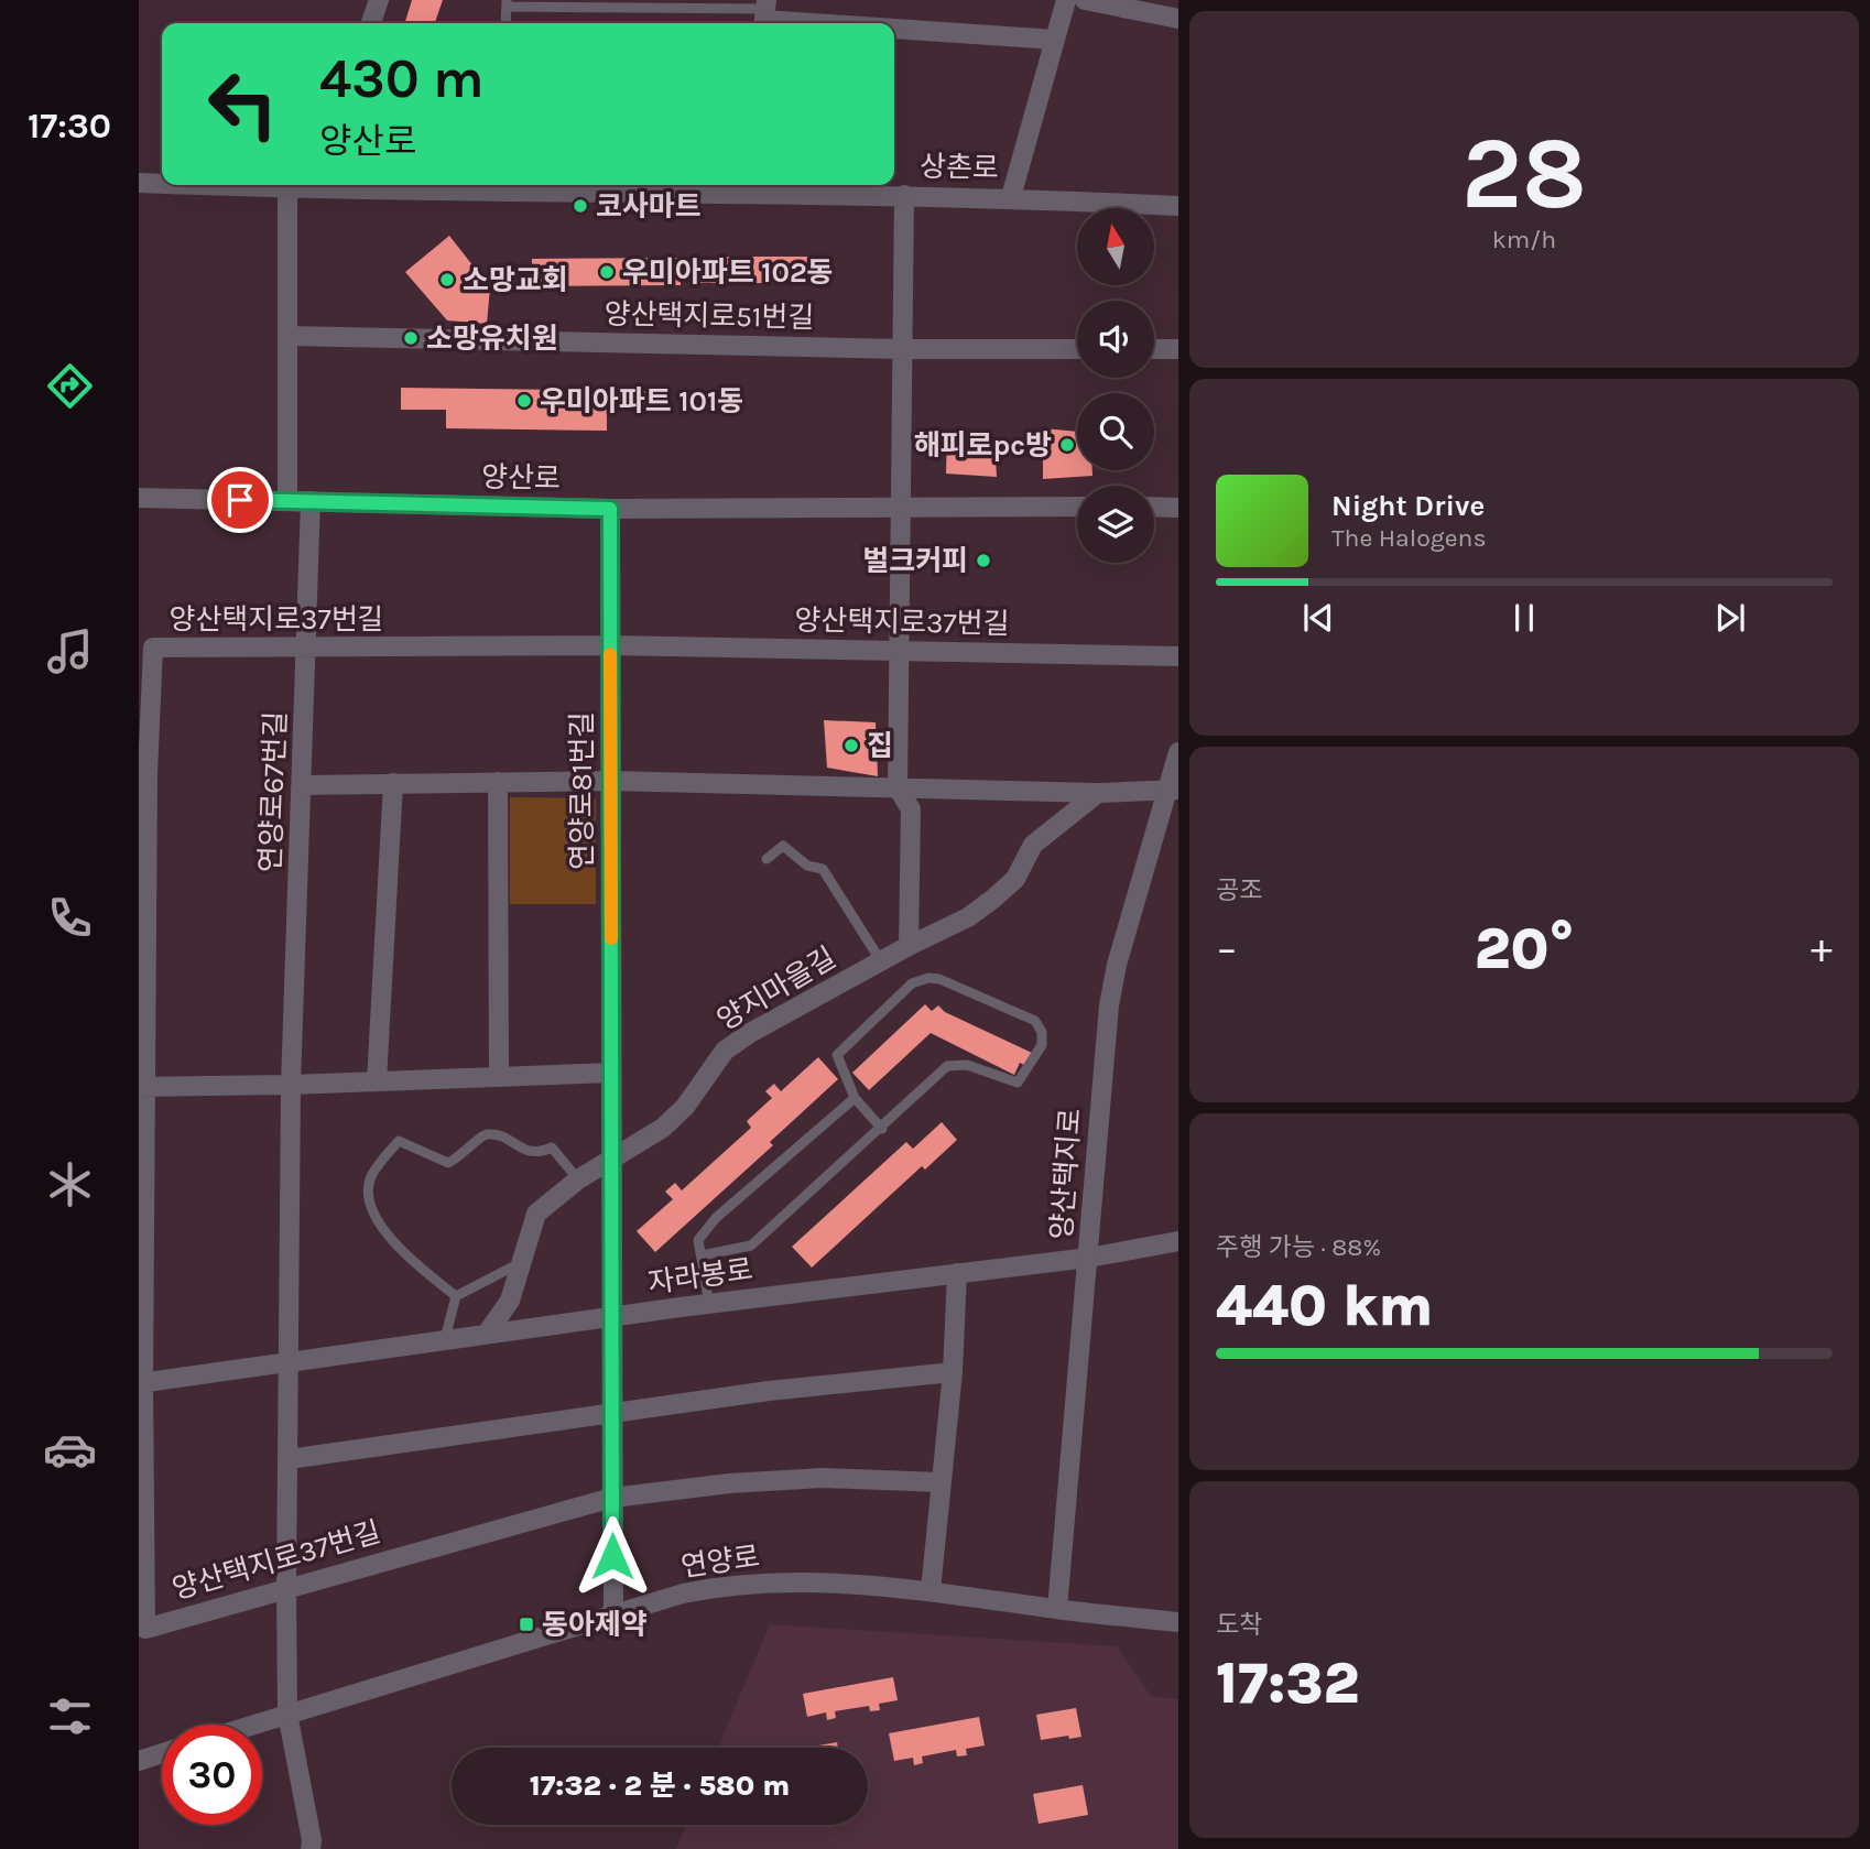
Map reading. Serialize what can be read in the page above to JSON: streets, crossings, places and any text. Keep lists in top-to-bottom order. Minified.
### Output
{"streets":{"street":["상촌로","양산택지로51번길","양산로","양산택지로37번길","연양로81번길","연양로67번길","양지마을길","양산택지로","자라봉로","연양로"]},"crossings":[["양산로","연양로81번길"],["양산로","연양로67번길"],["양산택지로37번길","연양로81번길"],["양산택지로37번길","연양로67번길"],["양산택지로37번길","자라봉로"],["연양로81번길","양지마을길"],["연양로81번길","자라봉로"],["연양로81번길","연양로"],["연양로67번길","자라봉로"],["연양로67번길","연양로"],["양지마을길","자라봉로"],["양산택지로","자라봉로"],["양산택지로","연양로"]],"places":{"other":["코사마트","우미아파트 102동","소망교회","소망유치원","우미아파트 101동","해피로pc방","벌크커피","집"],"transit":["동아제약"]},"north":"top","page":{"tabs":"17:30","tile":[["28","km/h"],"공조",["주행 가능 · 88%","440 km"],["도착","17:32"]],"turn":["430 m","양산로"],"song":["Night Drive","The Halogens"],"heat":["−","20°","+"],"limit":"30","trip":"17:32 · 2 분 · 580 m"}}
